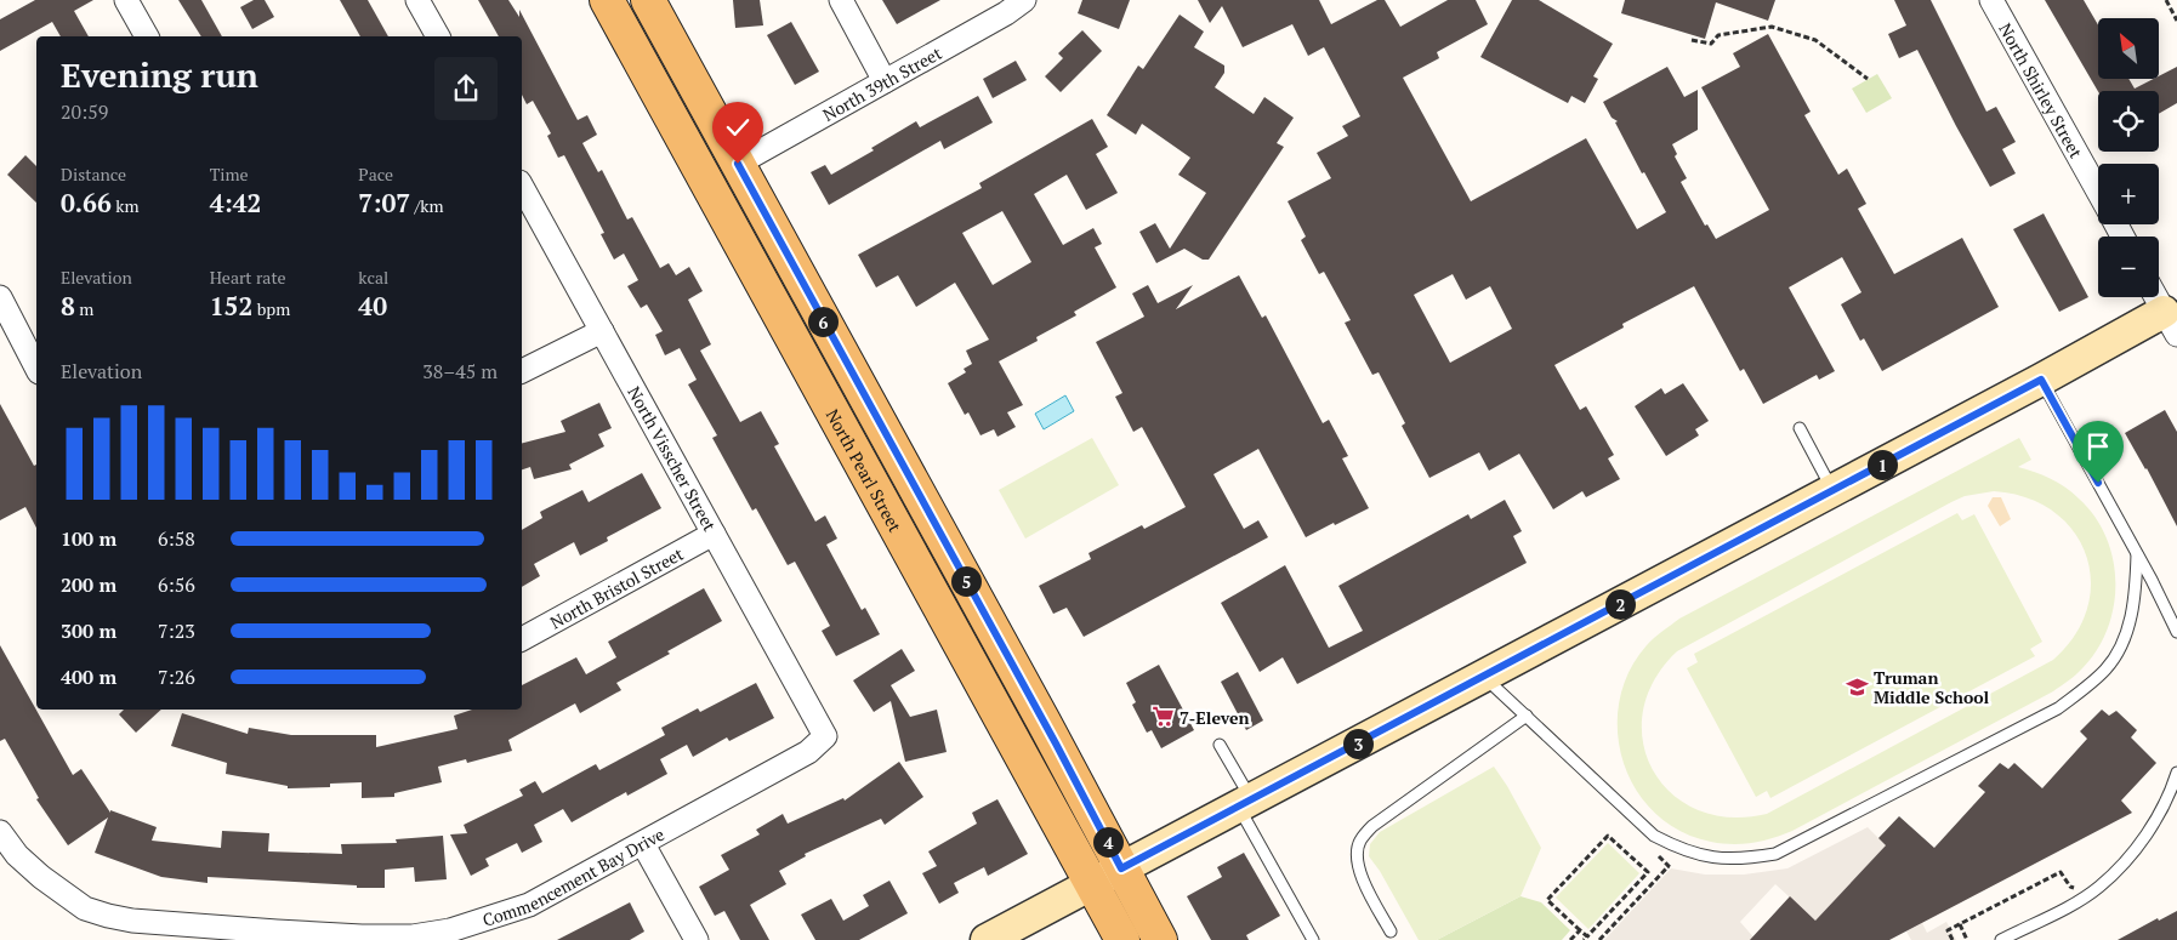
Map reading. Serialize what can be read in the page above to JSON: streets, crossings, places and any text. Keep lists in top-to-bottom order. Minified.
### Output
{"streets":{"main road":["North Pearl Street"],"street":["North 39th Street","North Shirley Street","North Visscher Street","North Bristol Street","Commencement Bay Drive"]},"crossings":[["North 39th Street","North Pearl Street"],["North Visscher Street","North Bristol Street"],["North Visscher Street","Commencement Bay Drive"]],"places":{"school or university":["Truman Middle School"],"supermarket":["7-Eleven"]},"north":"top left","page":{"map_buttons":["+","−"],"heading":["Evening run","20:59"],"stats":[["Distance","0.66 km"],["Time","4:42"],["Pace","7:07 /km"],["Elevation","8 m"],["Heart rate","152 bpm"],["kcal","40"]],"pins":["6","1","5","2","3","4"],"chart":["Elevation","38–45 m"],"list":[{"name":"100 m","note":"6:58"},{"name":"200 m","note":"6:56"},{"name":"300 m","note":"7:23"},{"name":"400 m","note":"7:26"}]}}
